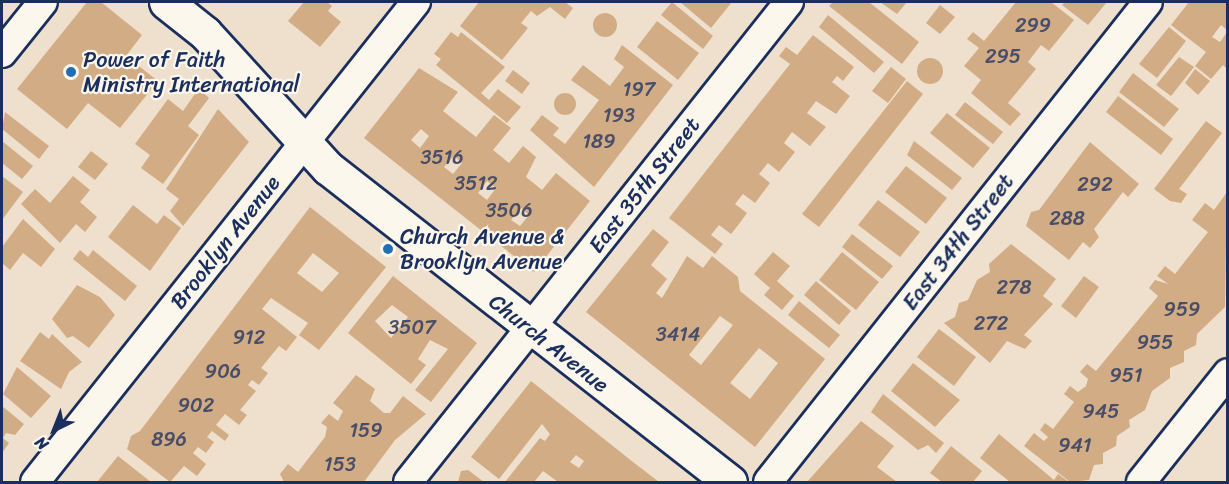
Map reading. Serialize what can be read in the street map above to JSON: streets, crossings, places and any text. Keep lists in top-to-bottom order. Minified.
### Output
{"streets":{"main road":["Church Avenue"],"street":["East 35th Street","Brooklyn Avenue","East 34th Street"]},"crossings":[["East 35th Street","Church Avenue"],["Brooklyn Avenue","Church Avenue"]],"places":["Power of Faith Ministry International","Church Avenue & Brooklyn Avenue"],"house_numbers":["299","295","197","193","189","3516","3512","292","3506","288","278","959","272","3507","3414","912","955","906","951","902","945","159","896","941","153"],"north":"bottom left"}
